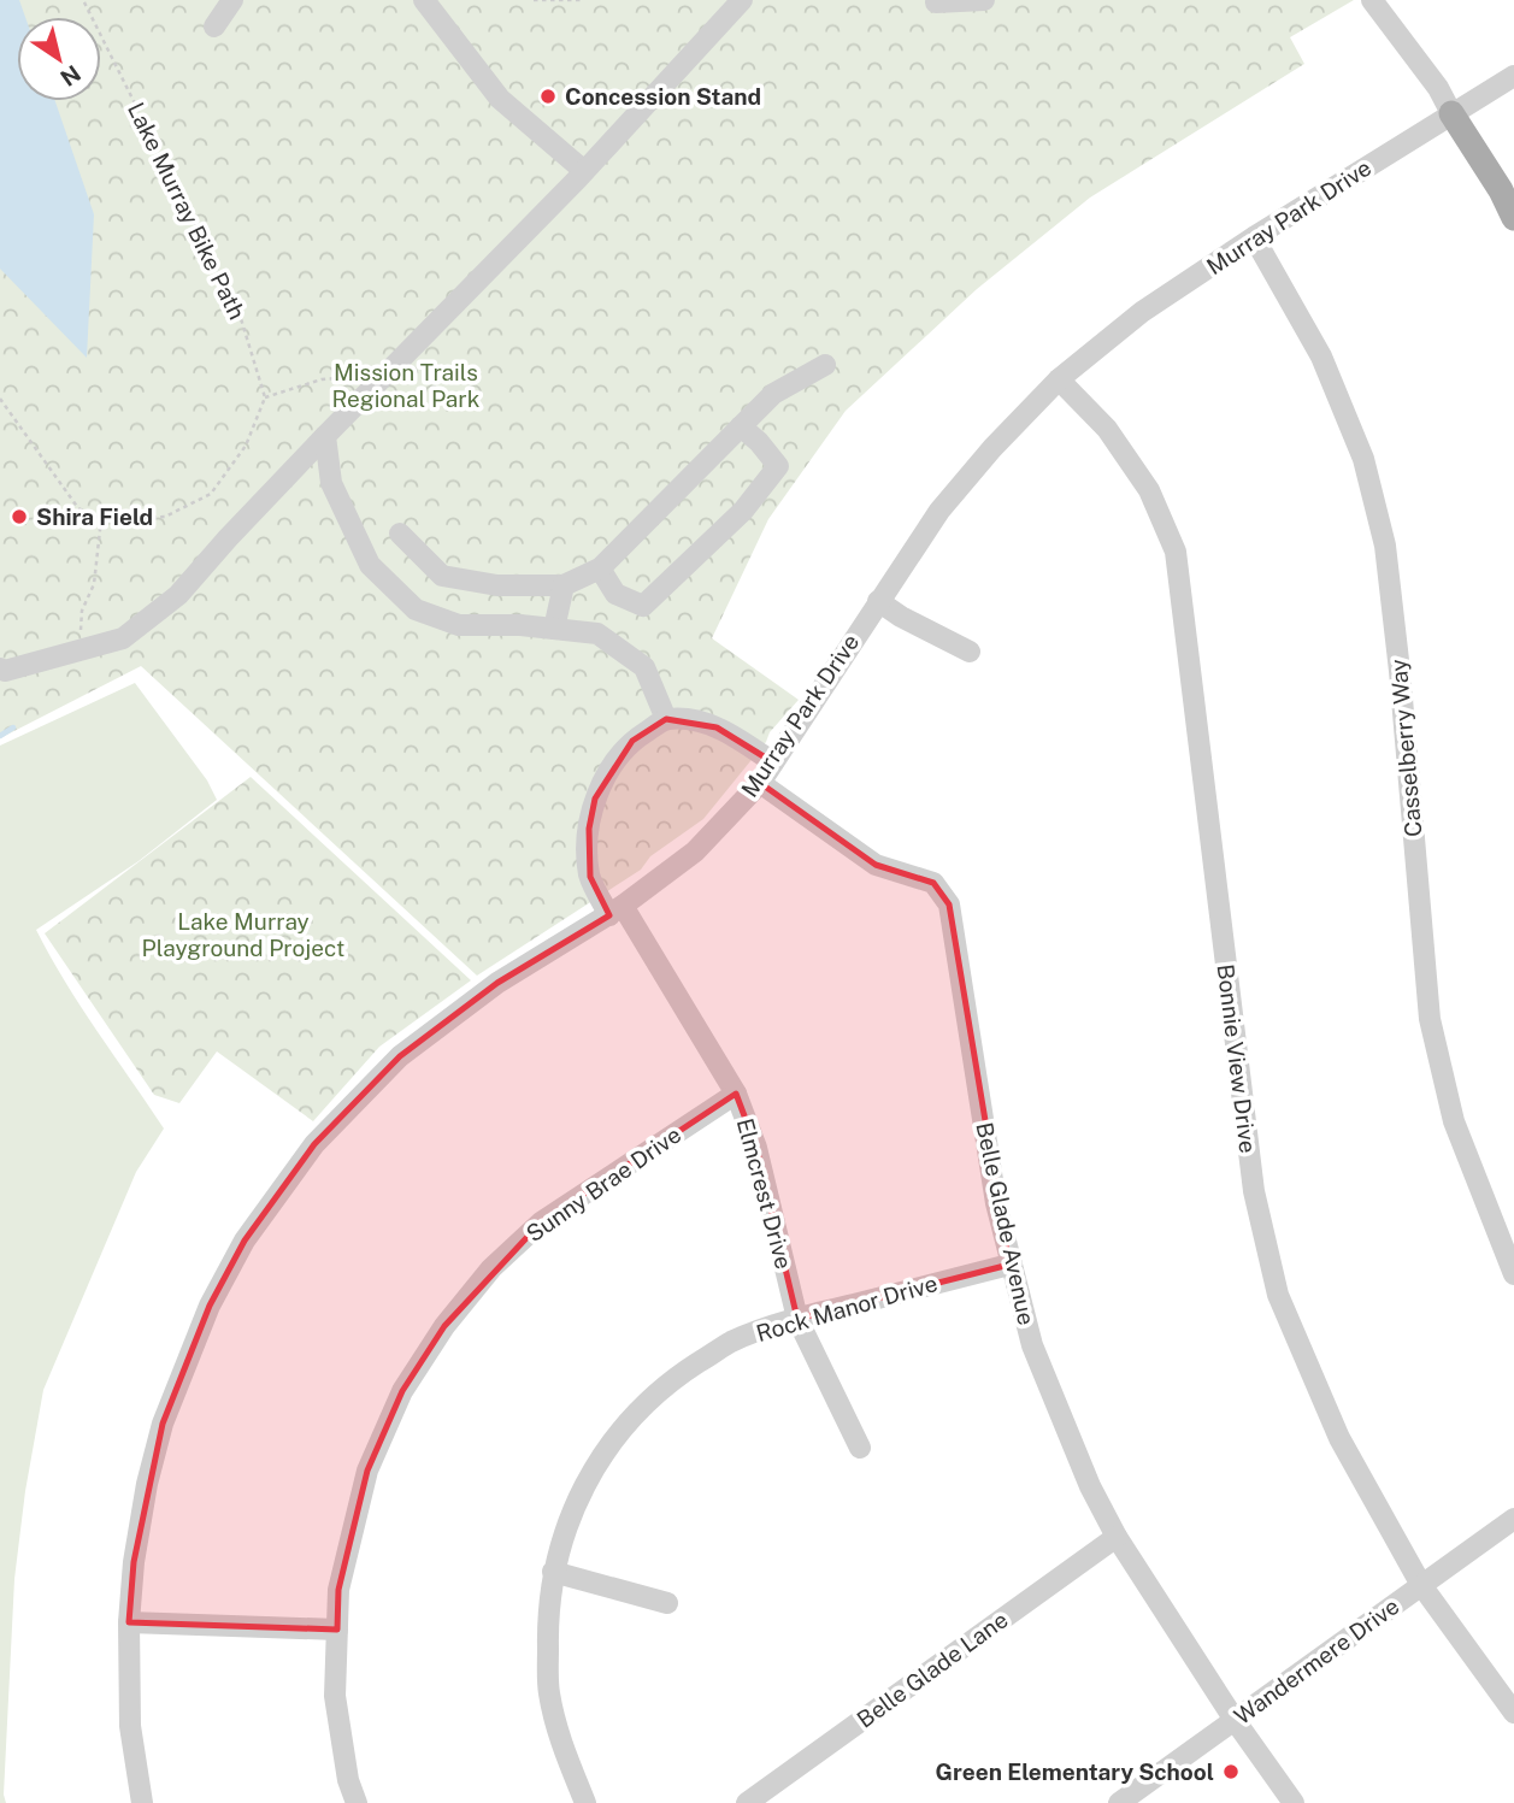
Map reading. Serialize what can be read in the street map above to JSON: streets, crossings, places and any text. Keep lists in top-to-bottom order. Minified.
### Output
{"streets":{"street":["Murray Park Drive","Casselberry Way","Bonnie View Drive","Sunny Brae Drive","Elmcrest Drive","Belle Glade Avenue","Rock Manor Drive","Wandermere Drive","Belle Glade Lane"],"path":["Lake Murray Bike Path"]},"crossings":[["Murray Park Drive","Casselberry Way"],["Murray Park Drive","Bonnie View Drive"],["Murray Park Drive","Elmcrest Drive"],["Murray Park Drive","Belle Glade Avenue"],["Bonnie View Drive","Wandermere Drive"],["Sunny Brae Drive","Elmcrest Drive"],["Elmcrest Drive","Rock Manor Drive"],["Belle Glade Avenue","Rock Manor Drive"],["Belle Glade Avenue","Wandermere Drive"],["Belle Glade Avenue","Belle Glade Lane"]],"parks":["Mission Trails Regional Park","Lake Murray Playground Project"],"places":["Concession Stand","Shira Field","Green Elementary School"],"north":"bottom right"}
